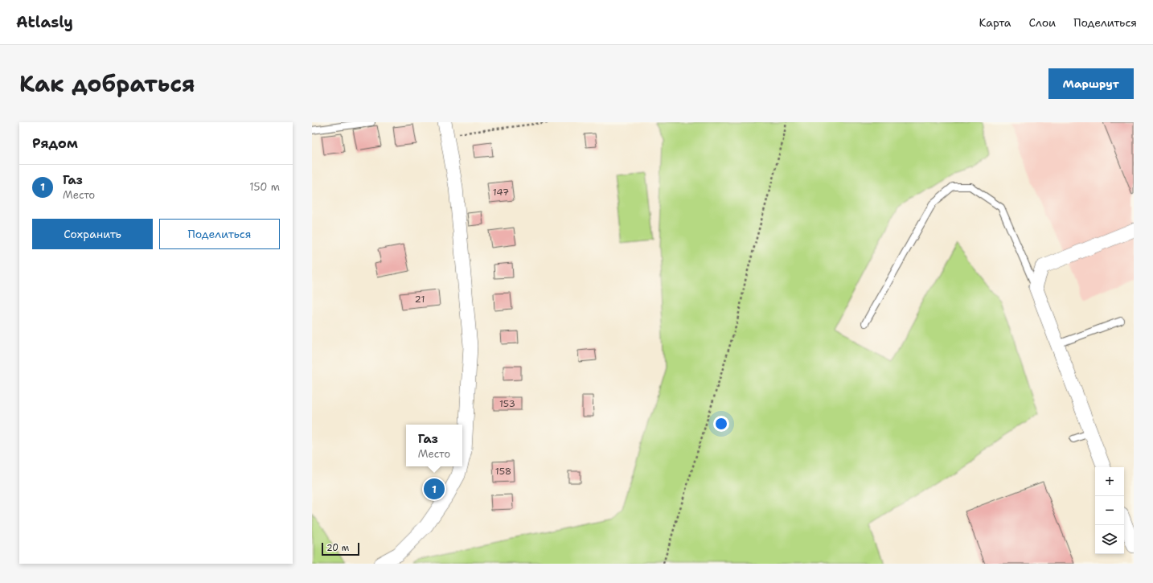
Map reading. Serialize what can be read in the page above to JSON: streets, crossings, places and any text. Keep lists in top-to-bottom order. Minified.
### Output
{"house_numbers":["147","21","153","158"],"scale_bar":"20 m","page":{"header":"Atlasly","nav":["Карта","Слои","Поделиться"],"title":"Как добраться","buttons":["Маршрут",["Сохранить","Поделиться"]],"heading":"Рядом","list":[{"mark":"1","name":"Газ","note":"Место","value":"150 m"}],"popup":["Газ","Место"],"map_buttons":["+","−"],"pins":"1","scale":"20 m"}}
